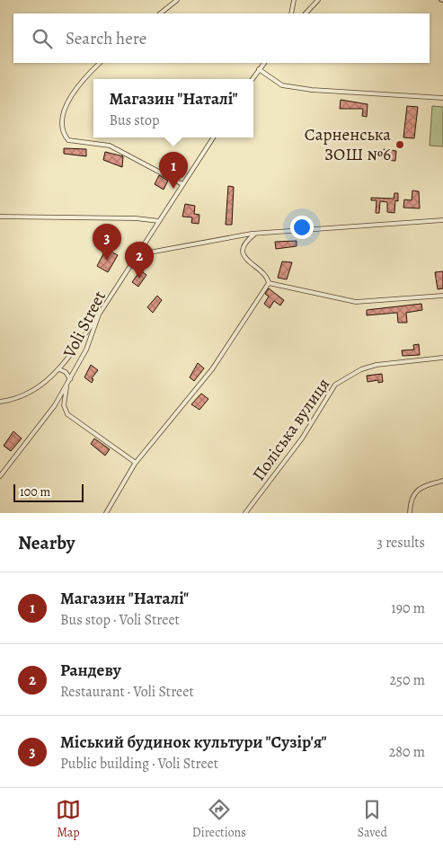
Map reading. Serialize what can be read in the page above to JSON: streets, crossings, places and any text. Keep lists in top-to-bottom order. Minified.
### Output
{"streets":{"street":["Voli Street","Поліська вулиця"]},"places":["Сарненська ЗОШ №6"],"scale_bar":"100 m","page":{"search":"Search here","popup":["Магазин \"Наталі\"","Bus stop"],"pins":["1","3","2"],"scale":"100 m","heading":["Nearby","3 results"],"list":[{"mark":"1","name":"Магазин \"Наталі\"","note":"Bus stop · Voli Street","value":"190 m"},{"mark":"2","name":"Рандеву","note":"Restaurant · Voli Street","value":"250 m"},{"mark":"3","name":"Міський будинок культури \"Сузір'я\"","note":"Public building · Voli Street","value":"280 m"}],"nav":["Map","Directions","Saved"]}}
